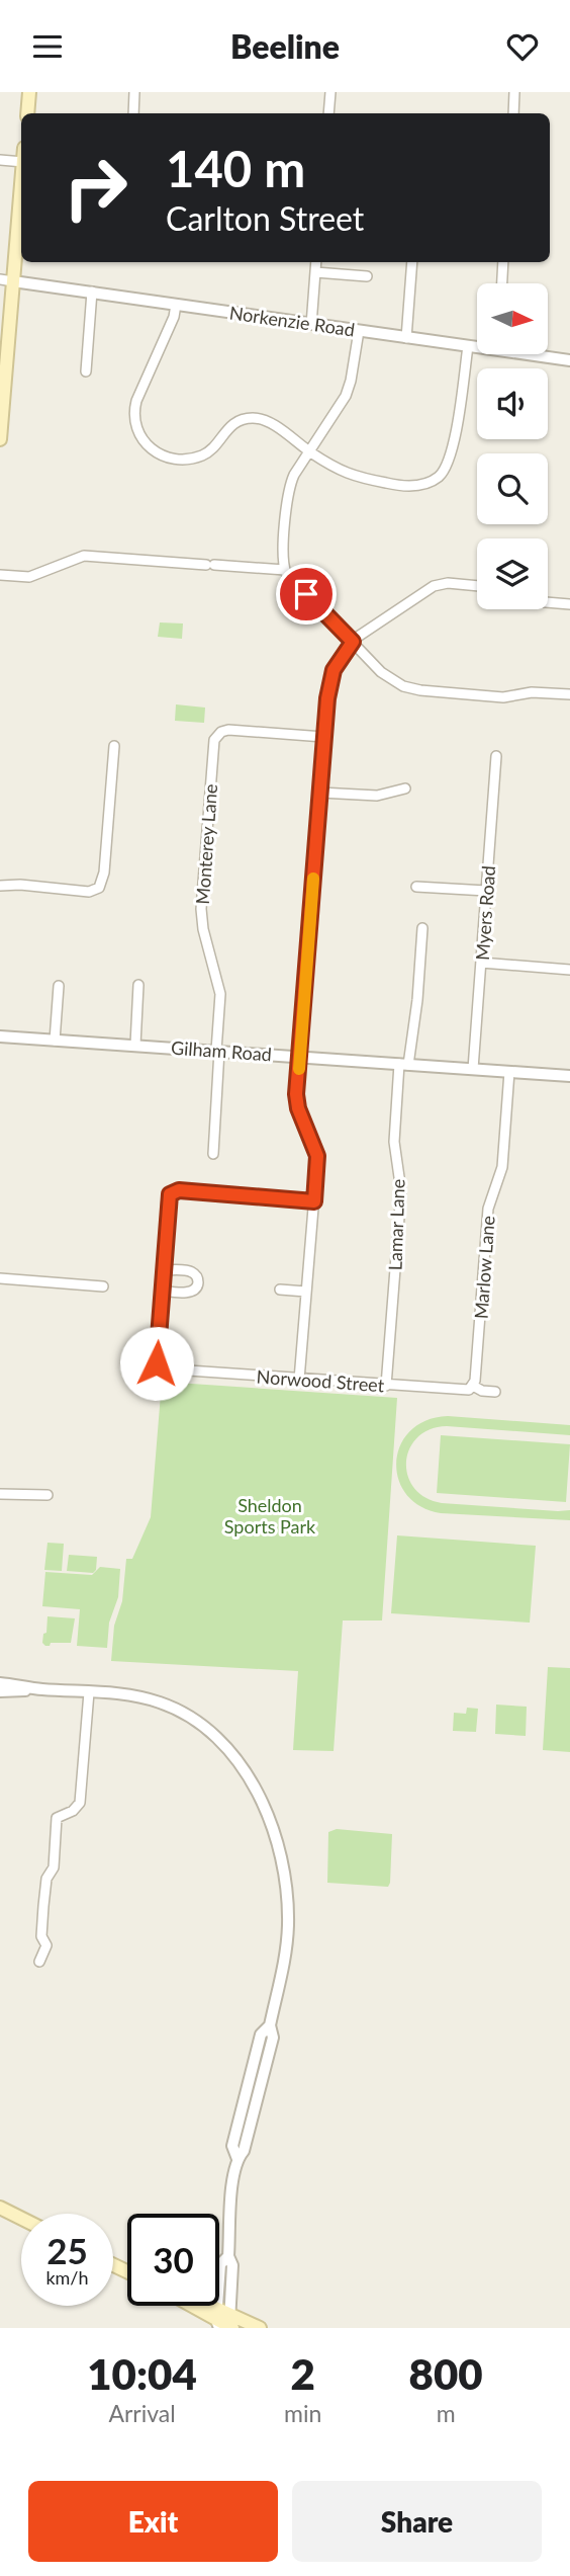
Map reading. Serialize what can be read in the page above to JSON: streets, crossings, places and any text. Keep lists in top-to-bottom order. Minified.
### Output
{"streets":{"street":["Norkenzie Road","Monterey Lane","Myers Road","Gilham Road","Lamar Lane","Marlow Lane","Norwood Street"]},"crossings":[["Monterey Lane","Gilham Road"],["Myers Road","Gilham Road"],["Gilham Road","Lamar Lane"],["Gilham Road","Marlow Lane"],["Lamar Lane","Norwood Street"],["Marlow Lane","Norwood Street"]],"parks":["Sheldon Sports Park"],"north":"right","page":{"header":"Beeline","turn":["140 m","Carlton Street"],"speed":"25 km/h","limit":"30","eta":["10:04","Arrival","2","min","800","m"],"buttons":["Exit","Share"]}}
